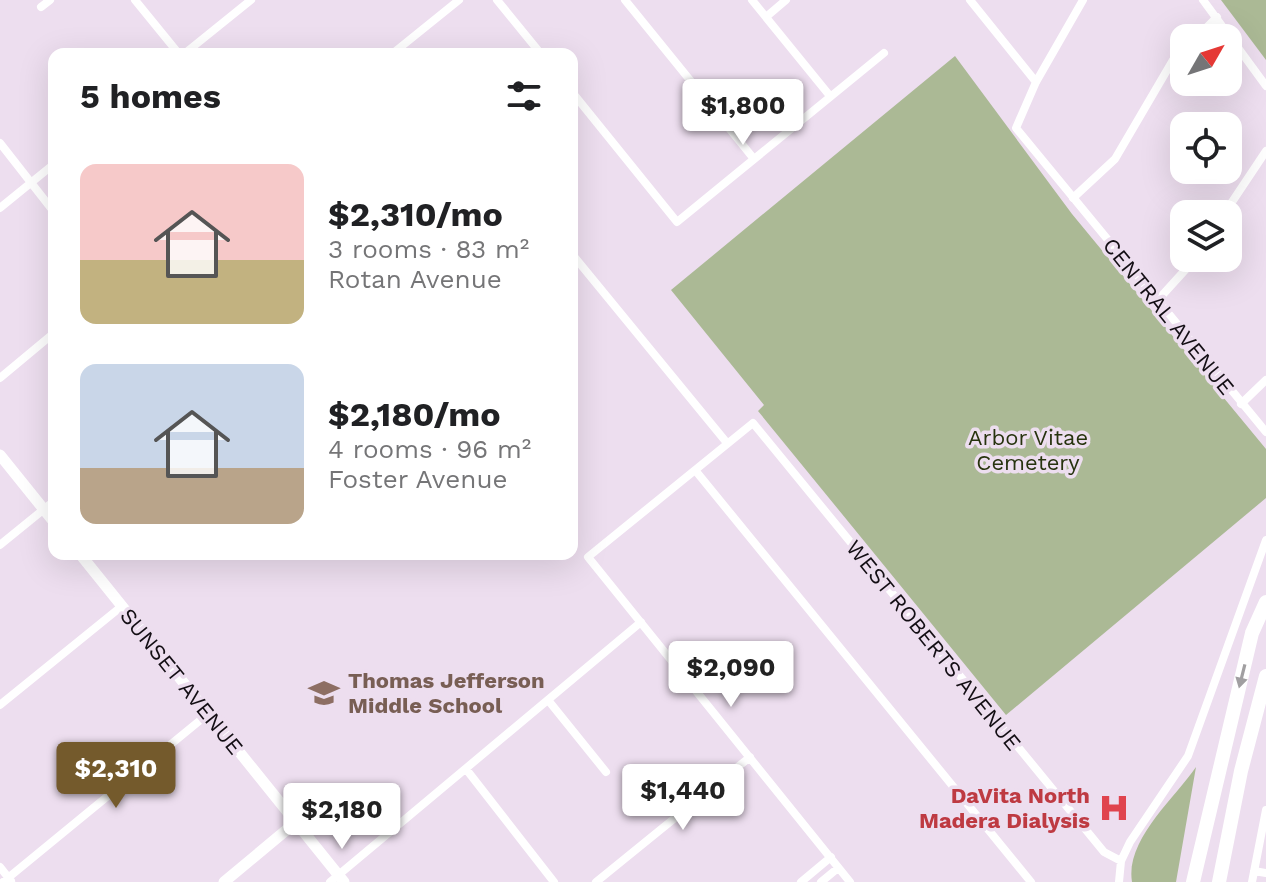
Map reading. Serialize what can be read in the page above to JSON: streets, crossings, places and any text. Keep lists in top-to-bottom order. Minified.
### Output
{"streets":{"main road":["SUNSET AVENUE"],"street":["CENTRAL AVENUE","WEST ROBERTS AVENUE"]},"parks":["Arbor Vitae Cemetery"],"places":{"school or university":["Thomas Jefferson Middle School"],"hospital":["DaVita North Madera Dialysis"]},"north":"top right","page":{"heading":"5 homes","price":["$1,800","$2,090","$2,310","$1,440","$2,180"],"list":[{"name":"$2,310/mo","note":"3 rooms · 83 m² · Rotan Avenue"},{"name":"$2,180/mo","note":"4 rooms · 96 m² · Foster Avenue"}]}}
